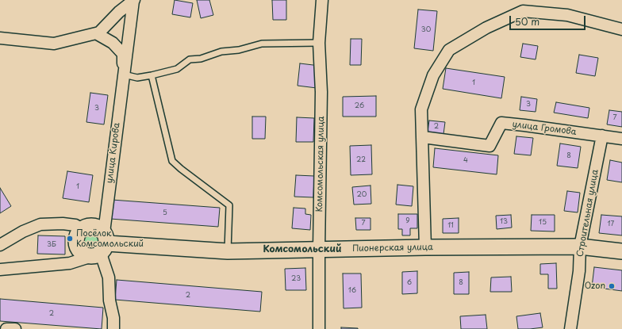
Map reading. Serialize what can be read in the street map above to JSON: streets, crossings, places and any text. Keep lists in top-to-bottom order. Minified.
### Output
{"streets":{"street":["улица Громова","улица Кирова","Комсомольская улица","Строительная улица","Пионерская улица"]},"crossings":[["улица Громова","Строительная улица"],["улица Кирова","Пионерская улица"],["Комсомольская улица","Пионерская улица"],["Строительная улица","Пионерская улица"]],"districts":["Комсомольский"],"places":["Посёлок Комсомольский","Ozon"],"house_numbers":["30","1","3","26","3","7","2","8","22","4","1","20","5","9","13","15","7","17","11","3Б","23","6","8","16","2","2"],"scale_bar":"50 m"}
